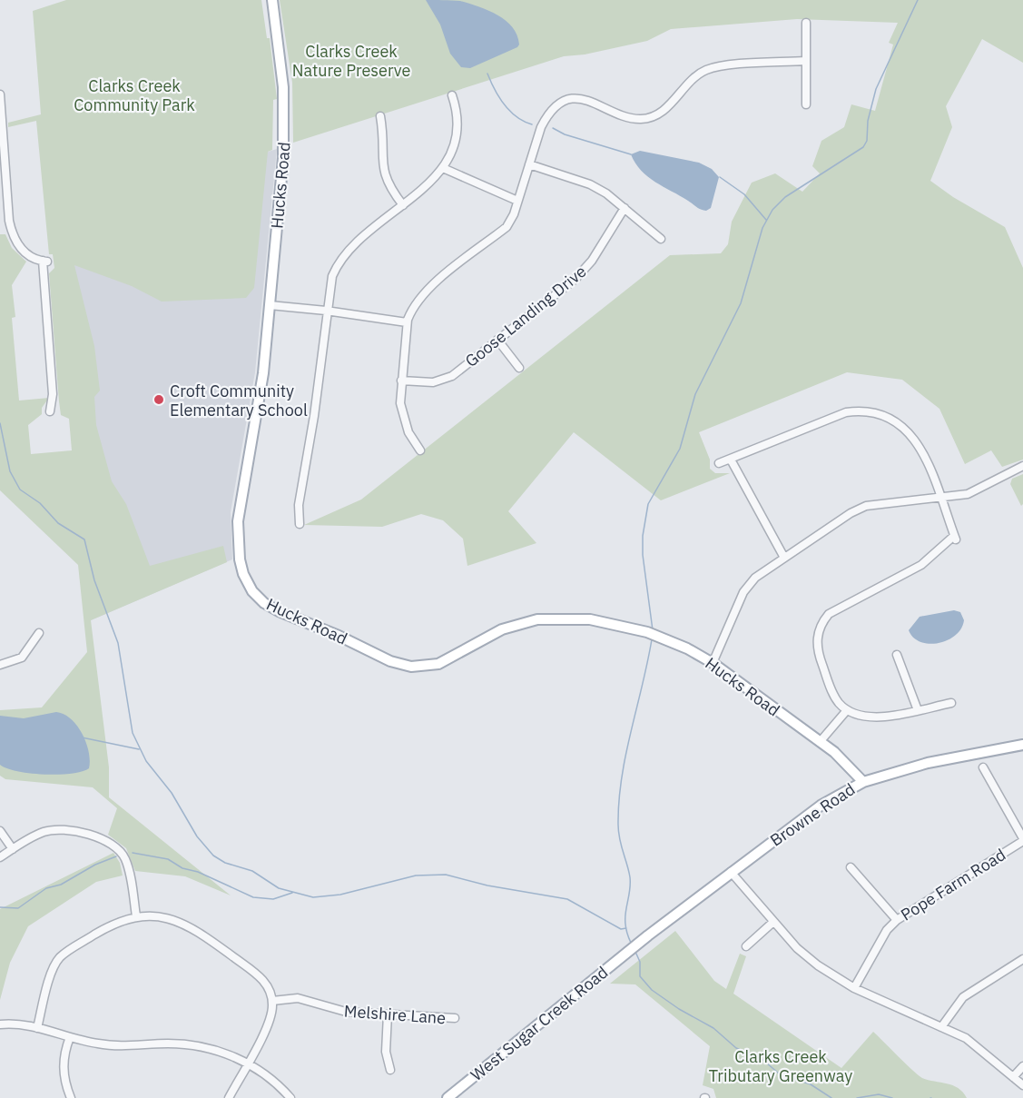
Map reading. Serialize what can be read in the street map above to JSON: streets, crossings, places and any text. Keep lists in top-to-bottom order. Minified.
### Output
{"streets":{"main road":["Hucks Road","Browne Road","West Sugar Creek Road"],"street":["Goose Landing Drive","Pope Farm Road","Melshire Lane"]},"crossings":[["Hucks Road","Browne Road"],["Browne Road","West Sugar Creek Road"]],"parks":["Clarks Creek Nature Preserve","Clarks Creek Community Park","Clarks Creek Tributary Greenway"],"places":["Croft Community Elementary School"]}
